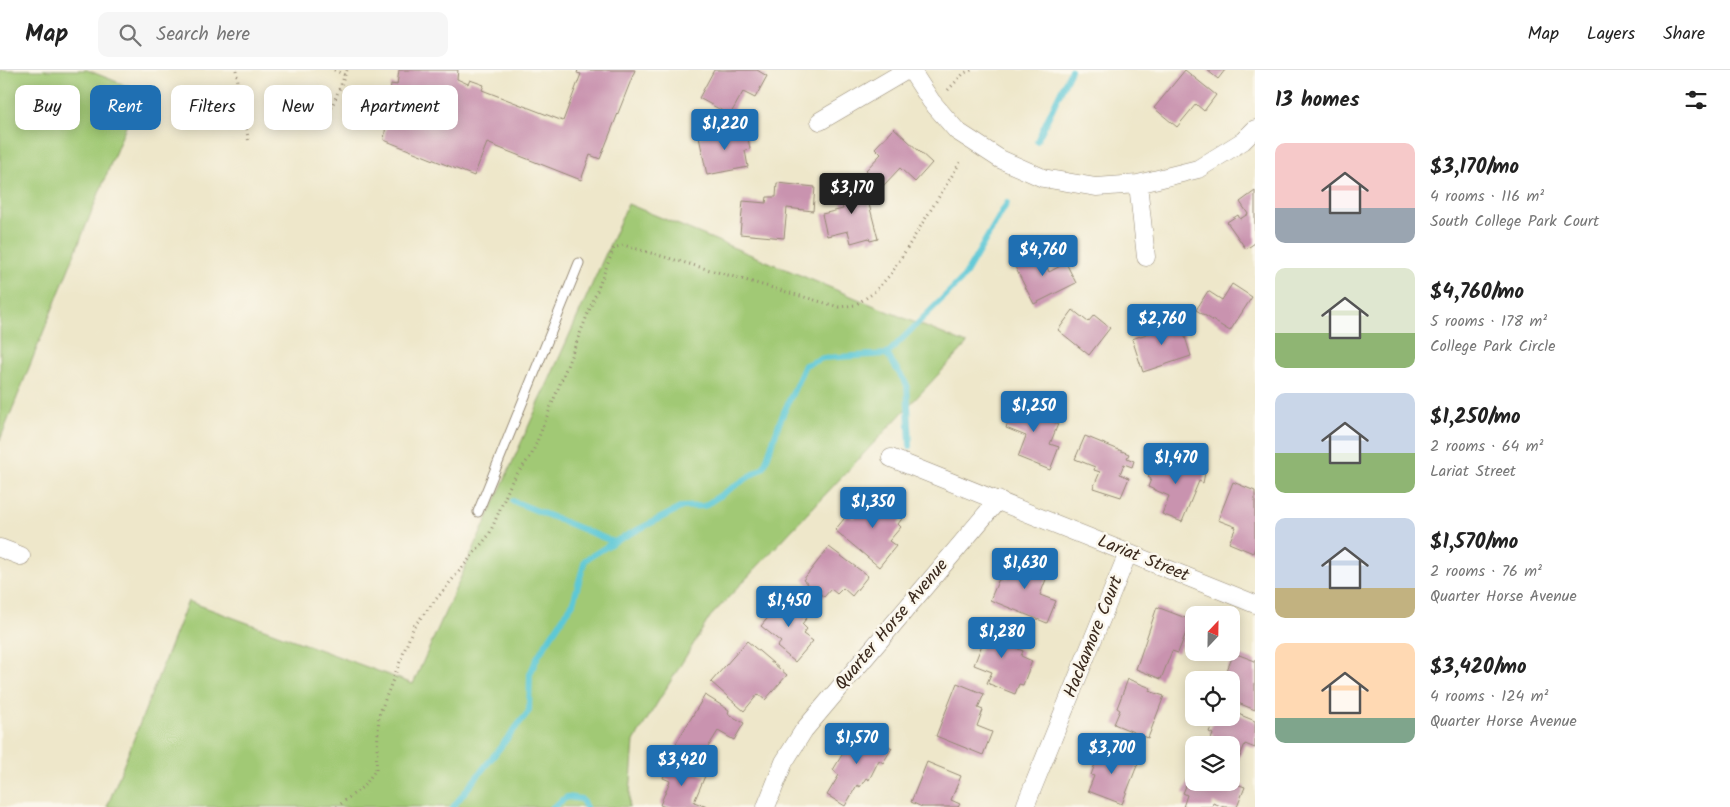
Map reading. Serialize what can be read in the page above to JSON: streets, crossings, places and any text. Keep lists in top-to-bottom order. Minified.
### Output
{"streets":{"street":["Lariat Street","Quarter Horse Avenue","Hackamore Court"]},"crossings":[["Lariat Street","Quarter Horse Avenue"],["Lariat Street","Hackamore Court"]],"north":"top","page":{"header":"Map","search":"Search here","nav":["Map","Layers","Share"],"heading":"13 homes","chip":["Buy","Rent","Filters","New","Apartment"],"price":["$1,220","$3,170","$4,760","$2,760","$1,250","$1,470","$1,350","$1,630","$1,450","$1,280","$1,570","$3,700","$3,420"],"list":[{"name":"$3,170/mo","note":"4 rooms · 116 m² · South College Park Court"},{"name":"$4,760/mo","note":"5 rooms · 178 m² · College Park Circle"},{"name":"$1,250/mo","note":"2 rooms · 64 m² · Lariat Street"},{"name":"$1,570/mo","note":"2 rooms · 76 m² · Quarter Horse Avenue"},{"name":"$3,420/mo","note":"4 rooms · 124 m² · Quarter Horse Avenue"}]}}
